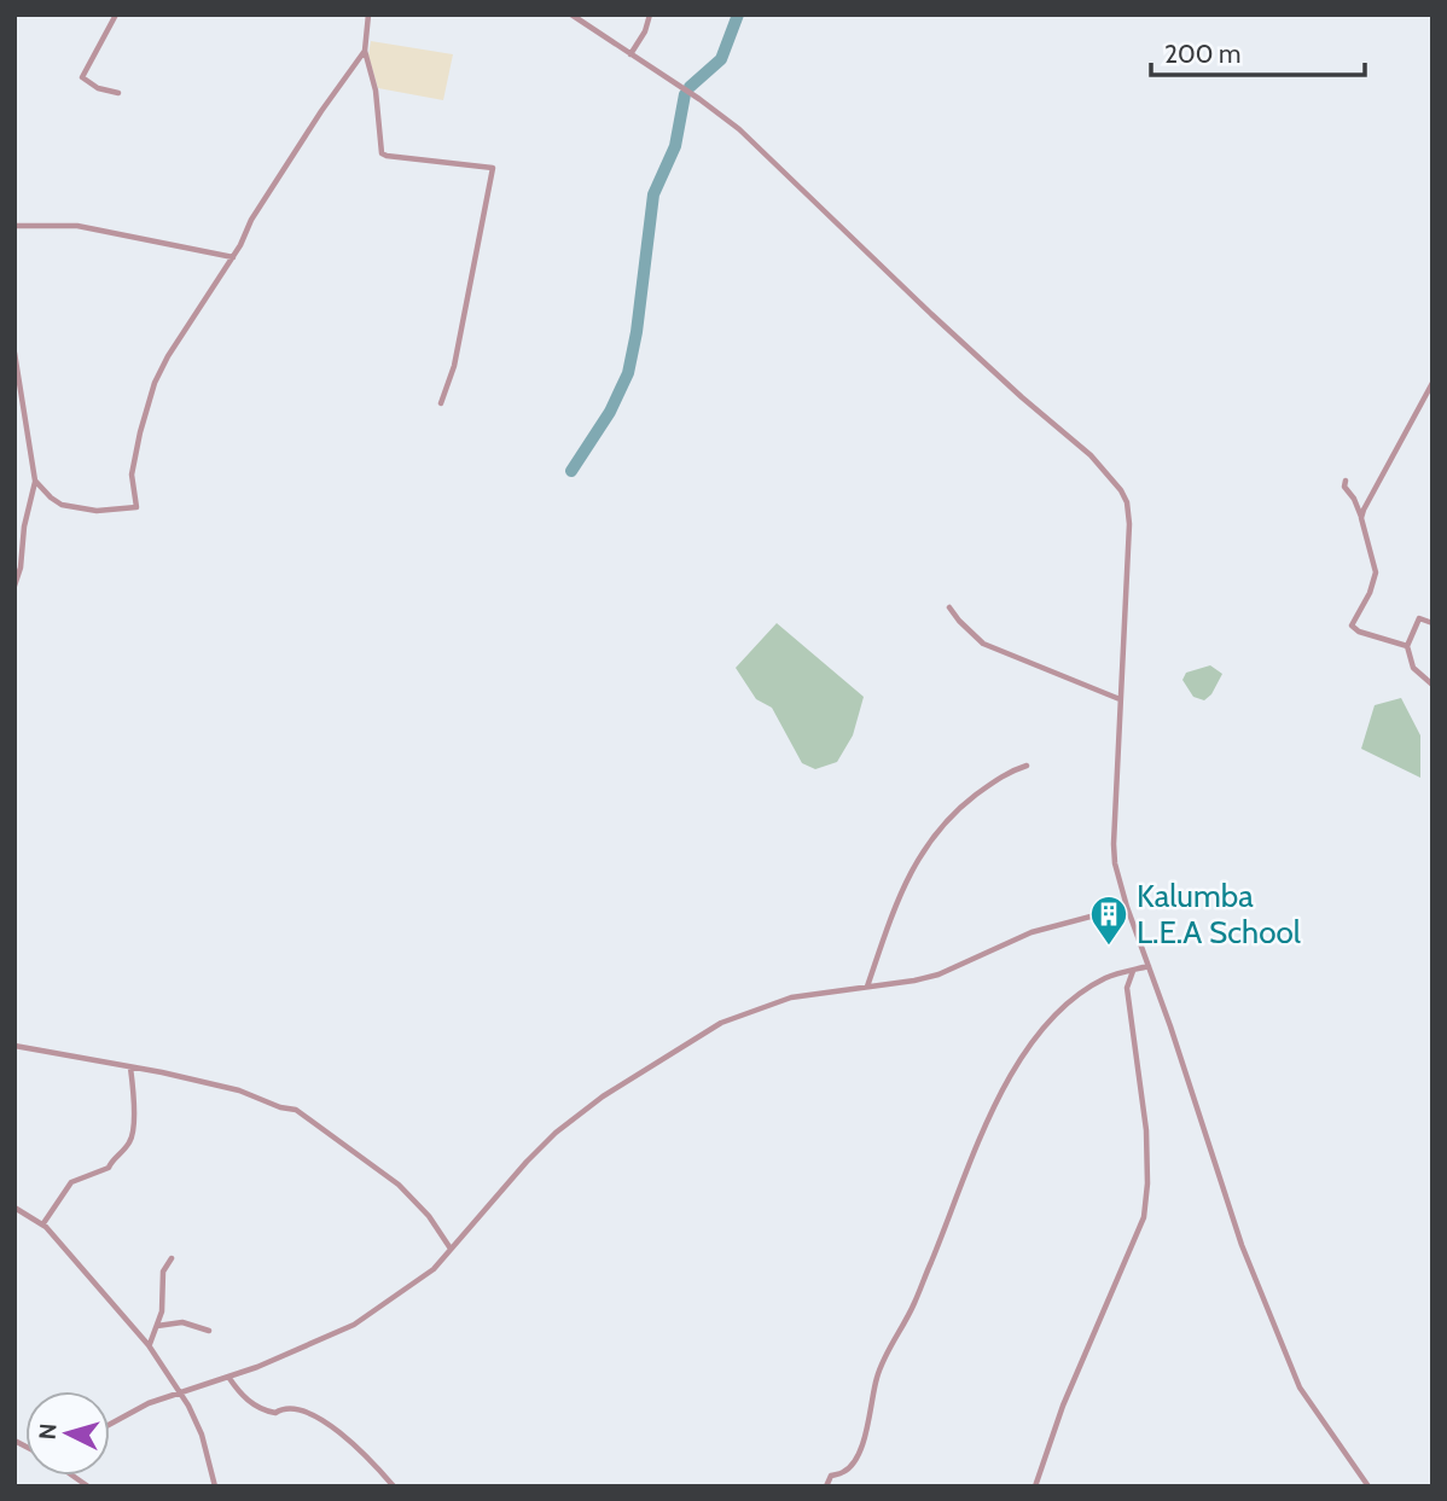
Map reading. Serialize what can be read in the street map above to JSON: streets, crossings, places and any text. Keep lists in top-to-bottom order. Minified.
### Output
{"places":{"building":["Kalumba L.E.A School"]},"scale_bar":"200 m","north":"left"}
